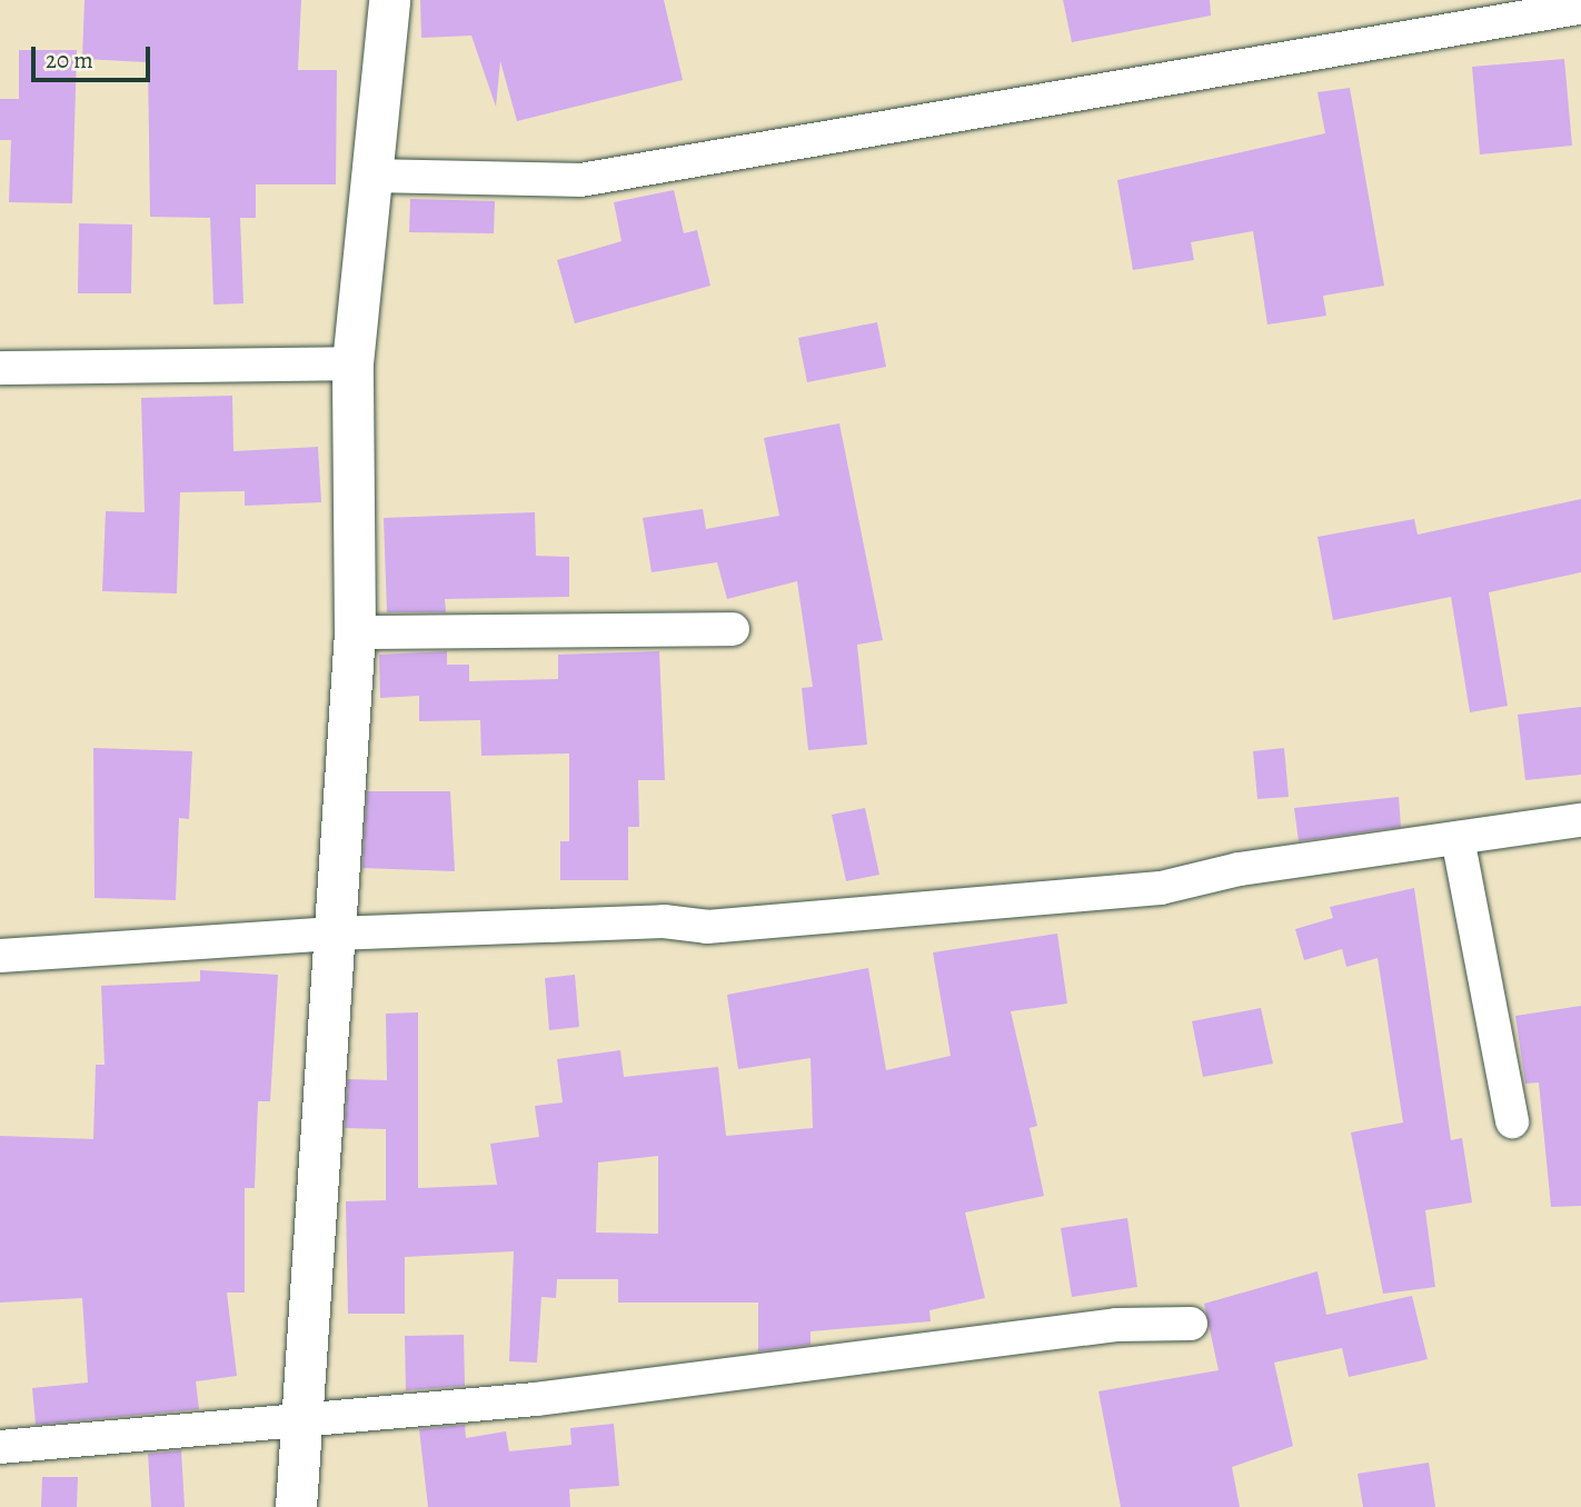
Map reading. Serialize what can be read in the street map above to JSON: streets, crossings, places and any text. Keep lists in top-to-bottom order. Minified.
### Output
{"scale_bar":"20 m"}
